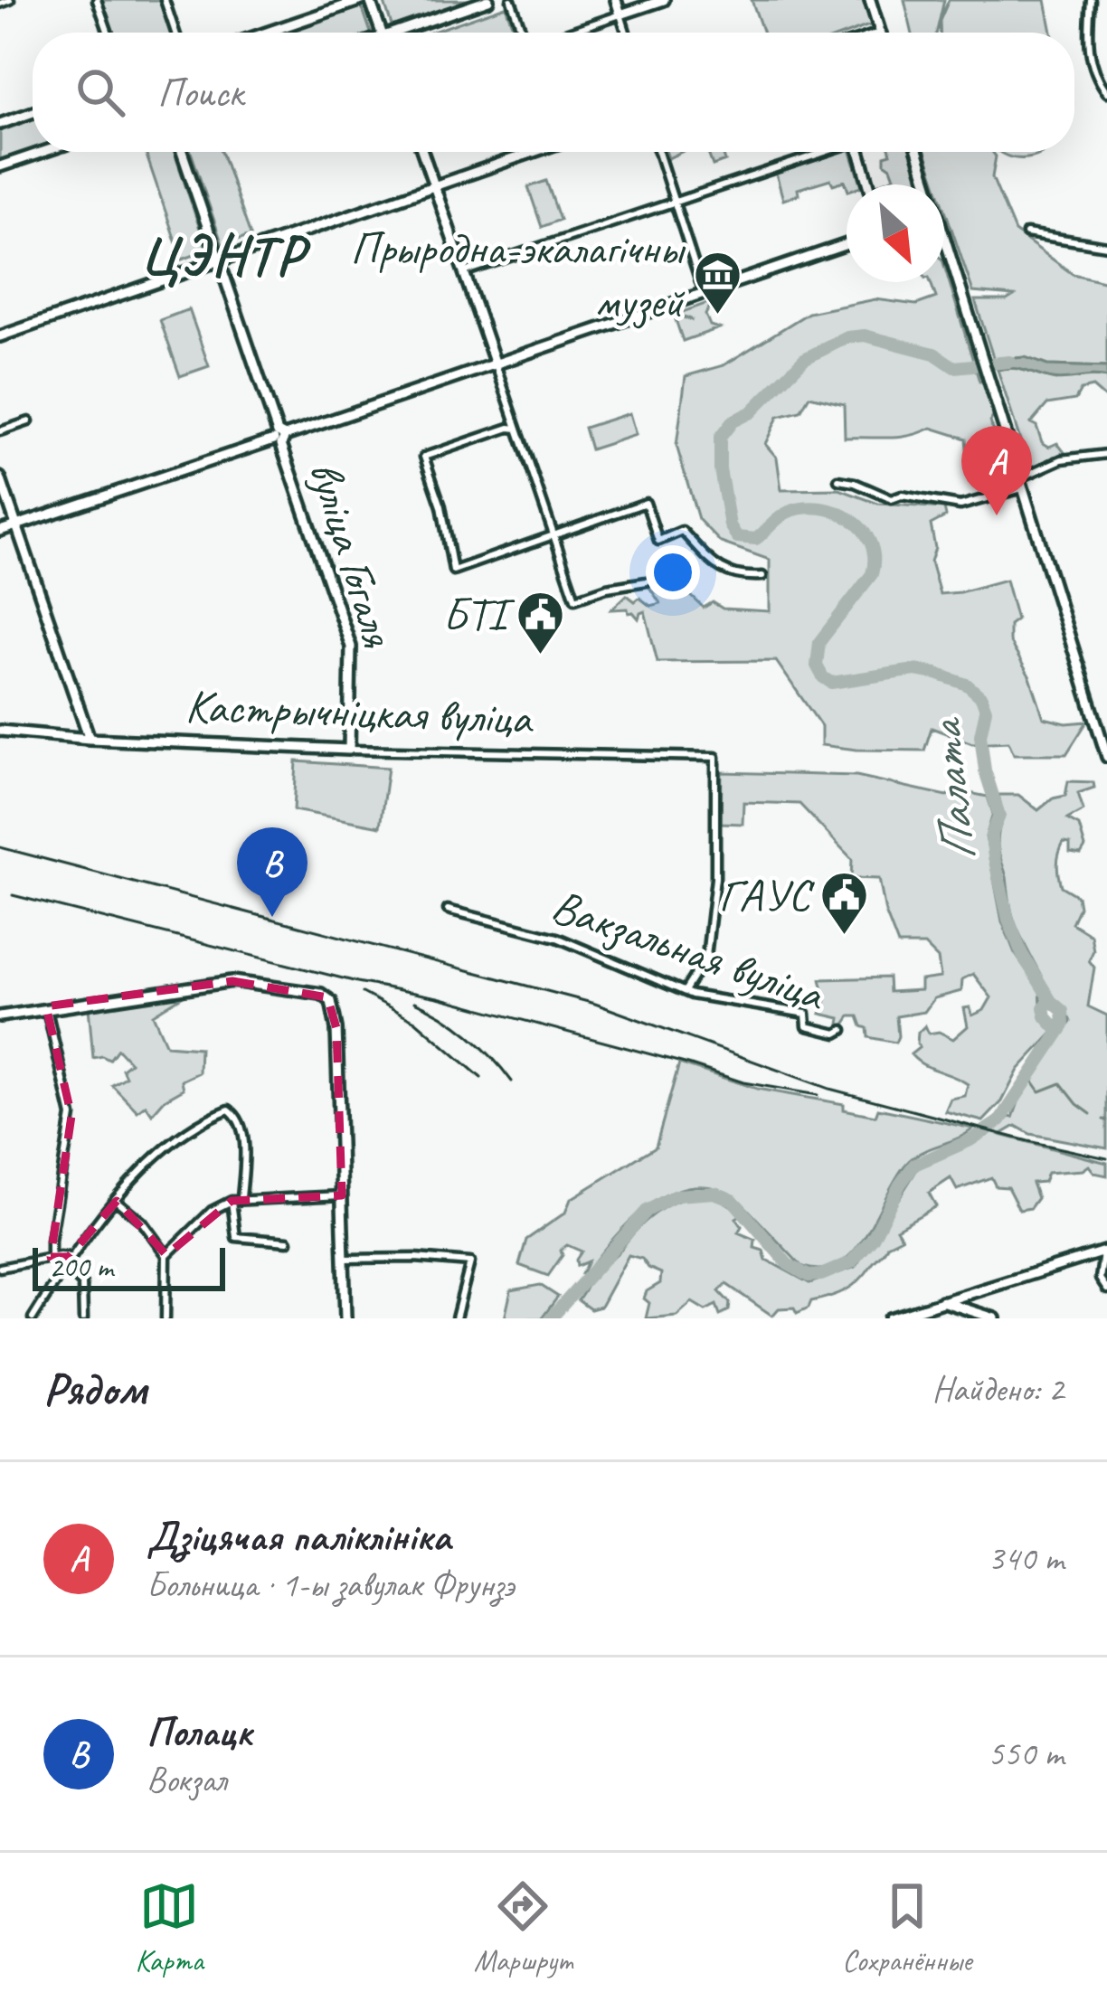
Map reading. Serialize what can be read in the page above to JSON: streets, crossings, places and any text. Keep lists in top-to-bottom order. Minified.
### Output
{"streets":{"street":["вуліца Гогаля","Кастрычніцкая вуліца","Вакзальная вуліца"]},"crossings":[["вуліца Гогаля","Кастрычніцкая вуліца"],["Кастрычніцкая вуліца","Вакзальная вуліца"]],"districts":["ЦЭНТР"],"water":["Палата"],"places":{"museum":["Прыродна-экалагічны музей"],"public building":["БТІ","ГАУС"]},"scale_bar":"200 m","north":"bottom right","page":{"search":"Поиск","pins":["A","B"],"scale":"200 m","heading":["Рядом","Найдено: 2"],"list":[{"mark":"A","name":"Дзіцячая паліклініка","note":"Больница · 1-ы завулак Фрунзэ","value":"340 m"},{"mark":"B","name":"Полацк","note":"Вокзал","value":"550 m"}],"nav":["Карта","Маршрут","Сохранённые"]}}
